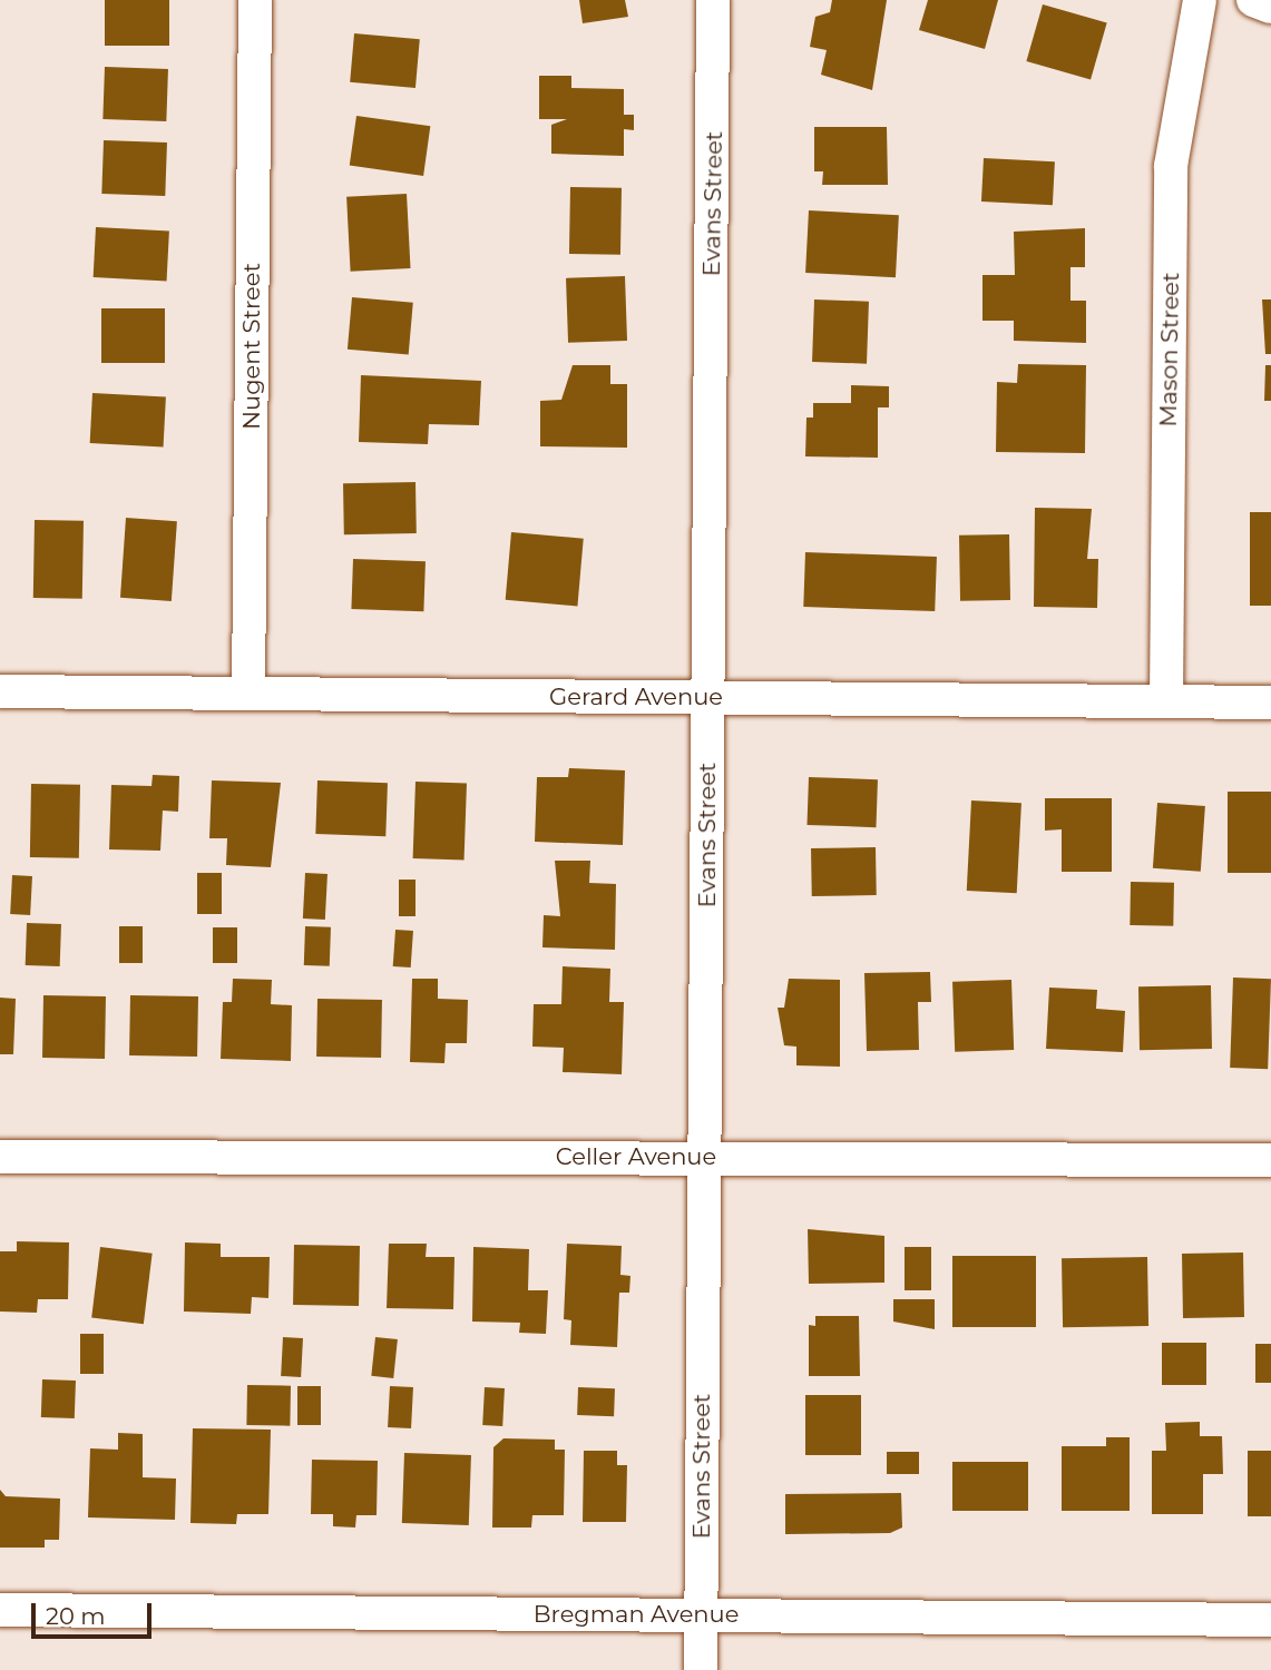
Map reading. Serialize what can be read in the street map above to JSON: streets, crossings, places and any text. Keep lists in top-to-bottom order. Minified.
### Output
{"streets":{"street":["Evans Street","Nugent Street","Mason Street","Gerard Avenue","Celler Avenue","Bregman Avenue"]},"crossings":[["Evans Street","Gerard Avenue"],["Evans Street","Celler Avenue"],["Evans Street","Bregman Avenue"],["Nugent Street","Gerard Avenue"],["Mason Street","Gerard Avenue"]],"scale_bar":"20 m"}
